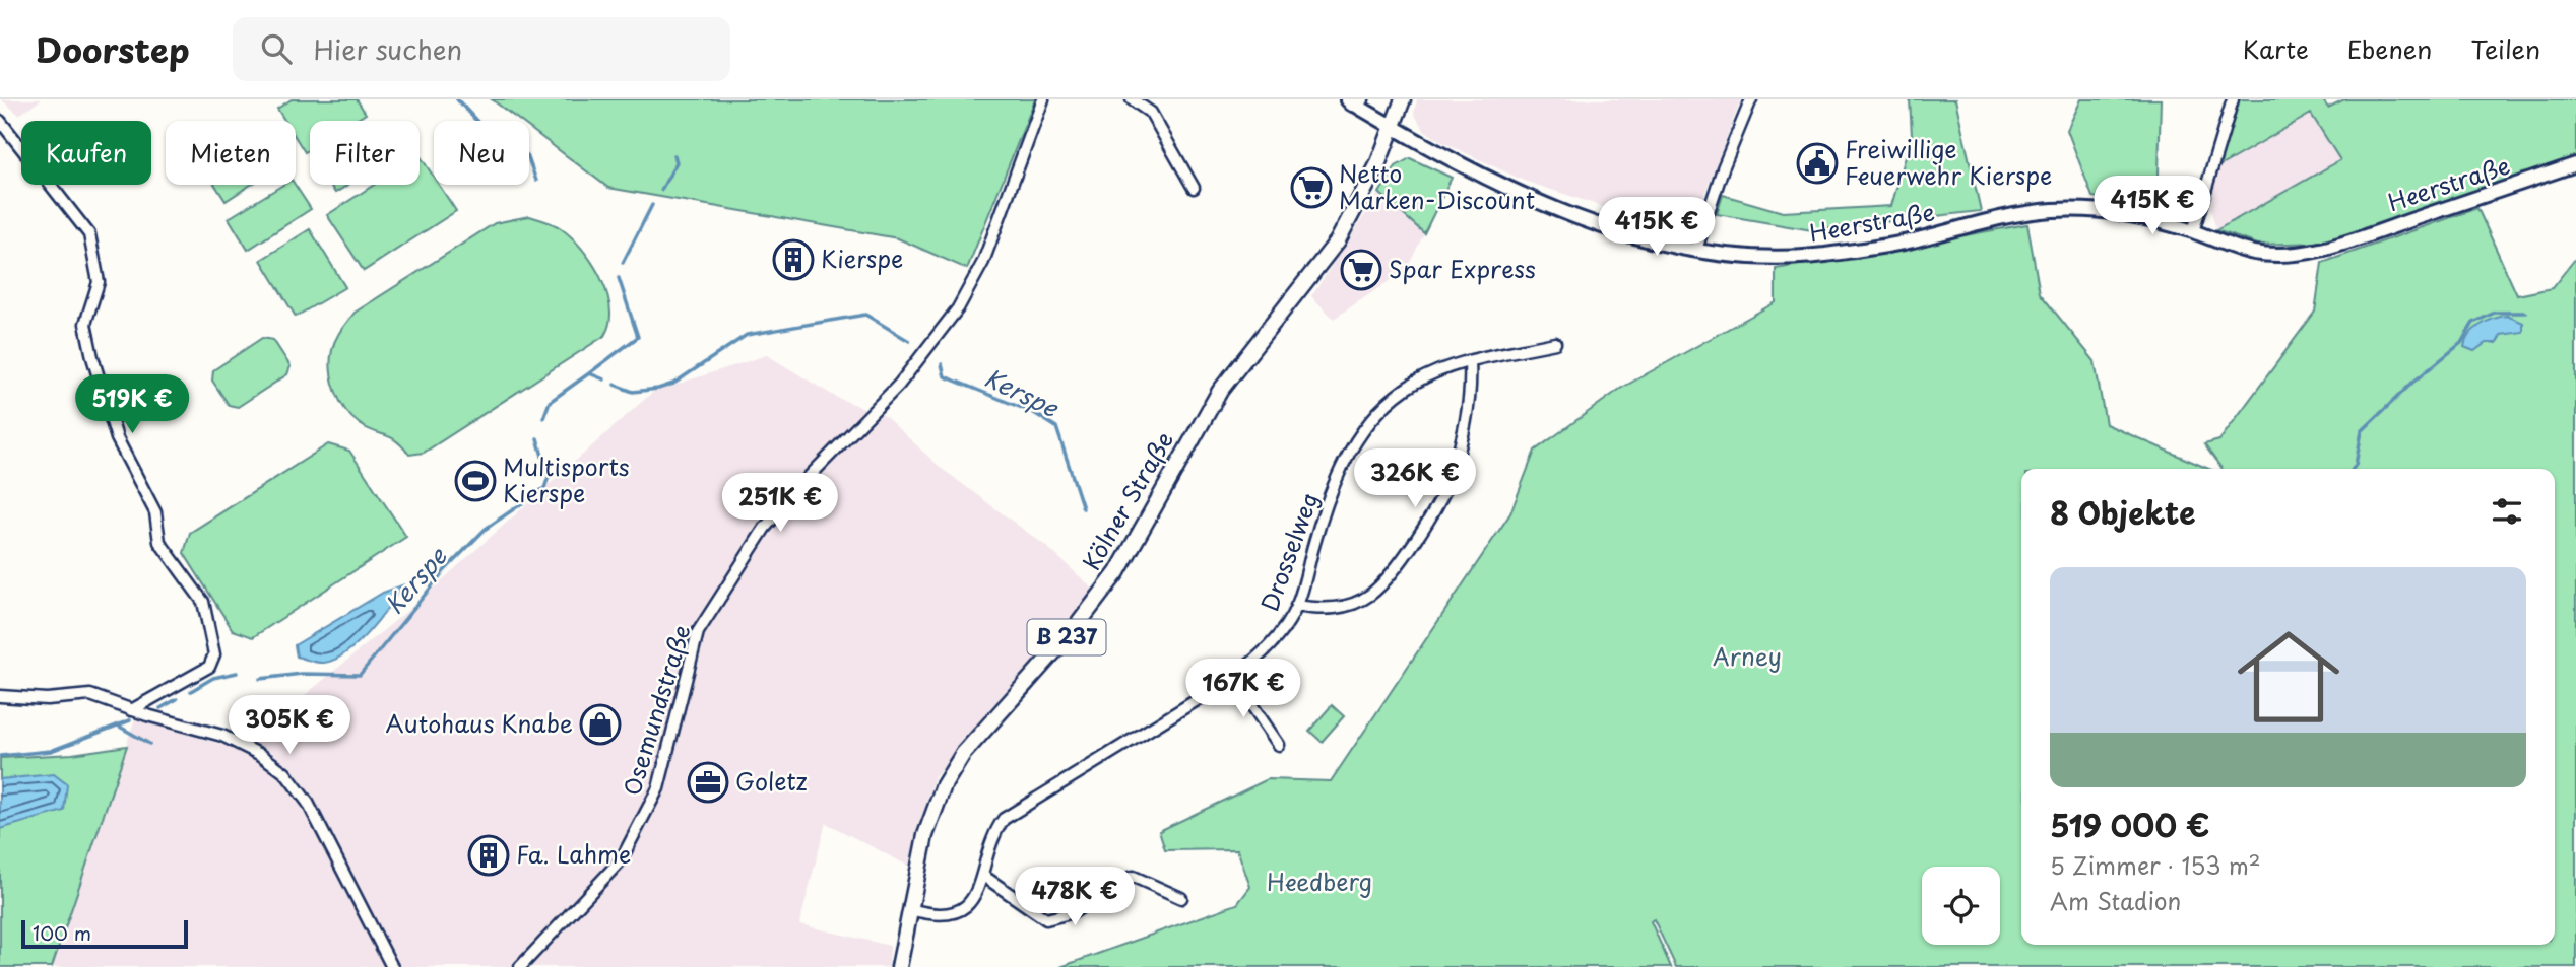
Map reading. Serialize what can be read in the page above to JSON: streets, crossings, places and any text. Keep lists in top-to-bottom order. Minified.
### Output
{"streets":{"main road":["Heerstraße","Kölner Straße","B 237"],"street":["Drosselweg","Osemundstraße"]},"crossings":[["Heerstraße","Kölner Straße"],["Kölner Straße","Drosselweg"]],"water":["Kerspe"],"parks":["Arney","Heedberg"],"places":{"public building":["Freiwillige Feuerwehr Kierspe"],"supermarket":["Netto Marken-Discount","Spar Express"],"building":["Kierspe","Fa. Lahme"],"sports":["Multisports Kierspe"],"shop":["Autohaus Knabe"],"office":["Goletz"]},"scale_bar":"100 m","page":{"header":"Doorstep","search":"Hier suchen","nav":["Karte","Ebenen","Teilen"],"chip":["Kaufen","Mieten","Filter","Neu"],"price":["415K €","415K €","519K €","326K €","251K €","167K €","305K €","478K €"],"heading":"8 Objekte","list":[{"name":"519 000 €","note":"5 Zimmer · 153 m² · Am Stadion"}],"scale":"100 m"}}
